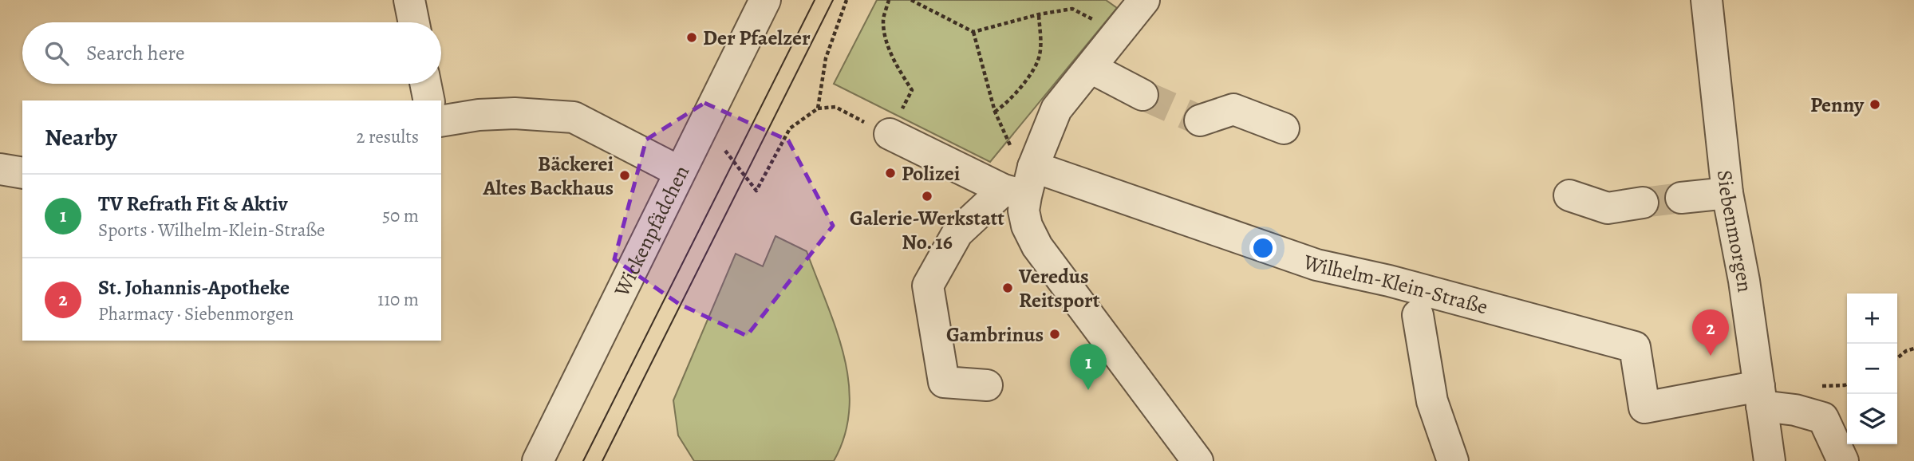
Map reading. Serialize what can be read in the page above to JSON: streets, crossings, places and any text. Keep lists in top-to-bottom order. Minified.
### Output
{"streets":{"street":["Wickenpfädchen","Siebenmorgen","Wilhelm-Klein-Straße"]},"crossings":[["Siebenmorgen","Wilhelm-Klein-Straße"]],"places":["Der Pfaelzer","Penny","Polizei","Bäckerei Altes Backhaus","Galerie-Werkstatt No. 16","Veredus Reitsport","Gambrinus"],"page":{"search":"Search here","heading":["Nearby","2 results"],"list":[{"mark":"1","name":"TV Refrath Fit & Aktiv","note":"Sports · Wilhelm-Klein-Straße","value":"50 m"},{"mark":"2","name":"St. Johannis-Apotheke","note":"Pharmacy · Siebenmorgen","value":"110 m"}],"map_buttons":["+","−"],"pins":["2","1"]}}
